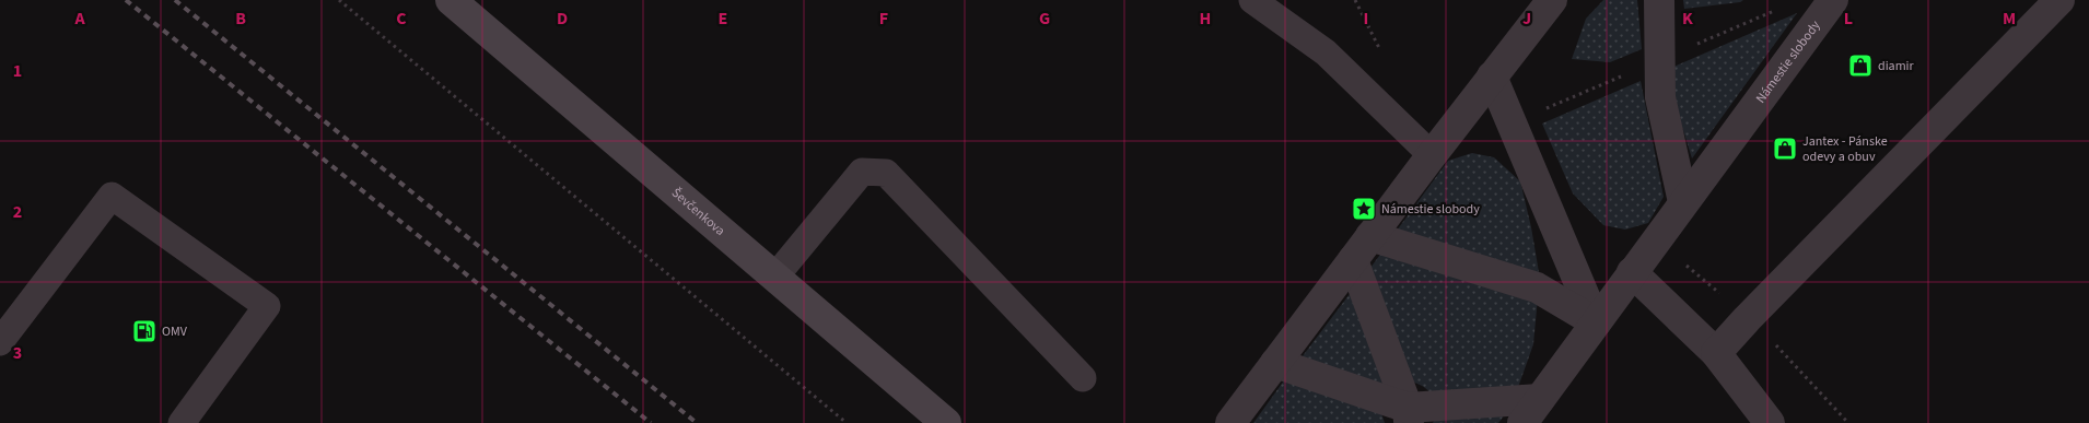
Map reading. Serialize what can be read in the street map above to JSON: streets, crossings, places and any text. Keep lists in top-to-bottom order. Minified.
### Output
{"streets":{"main road":["Ševčenkova"],"street":["Námestie slobody"]},"places":{"shop":["diamir","Jantex - Pánske odevy a obuv"],"place":["Námestie slobody"],"fuel station":["OMV"]},"grid":{"columns":["A","B","C","D","E","F","G","H","I","J","K","L","M"],"rows":["1","2","3"]}}
